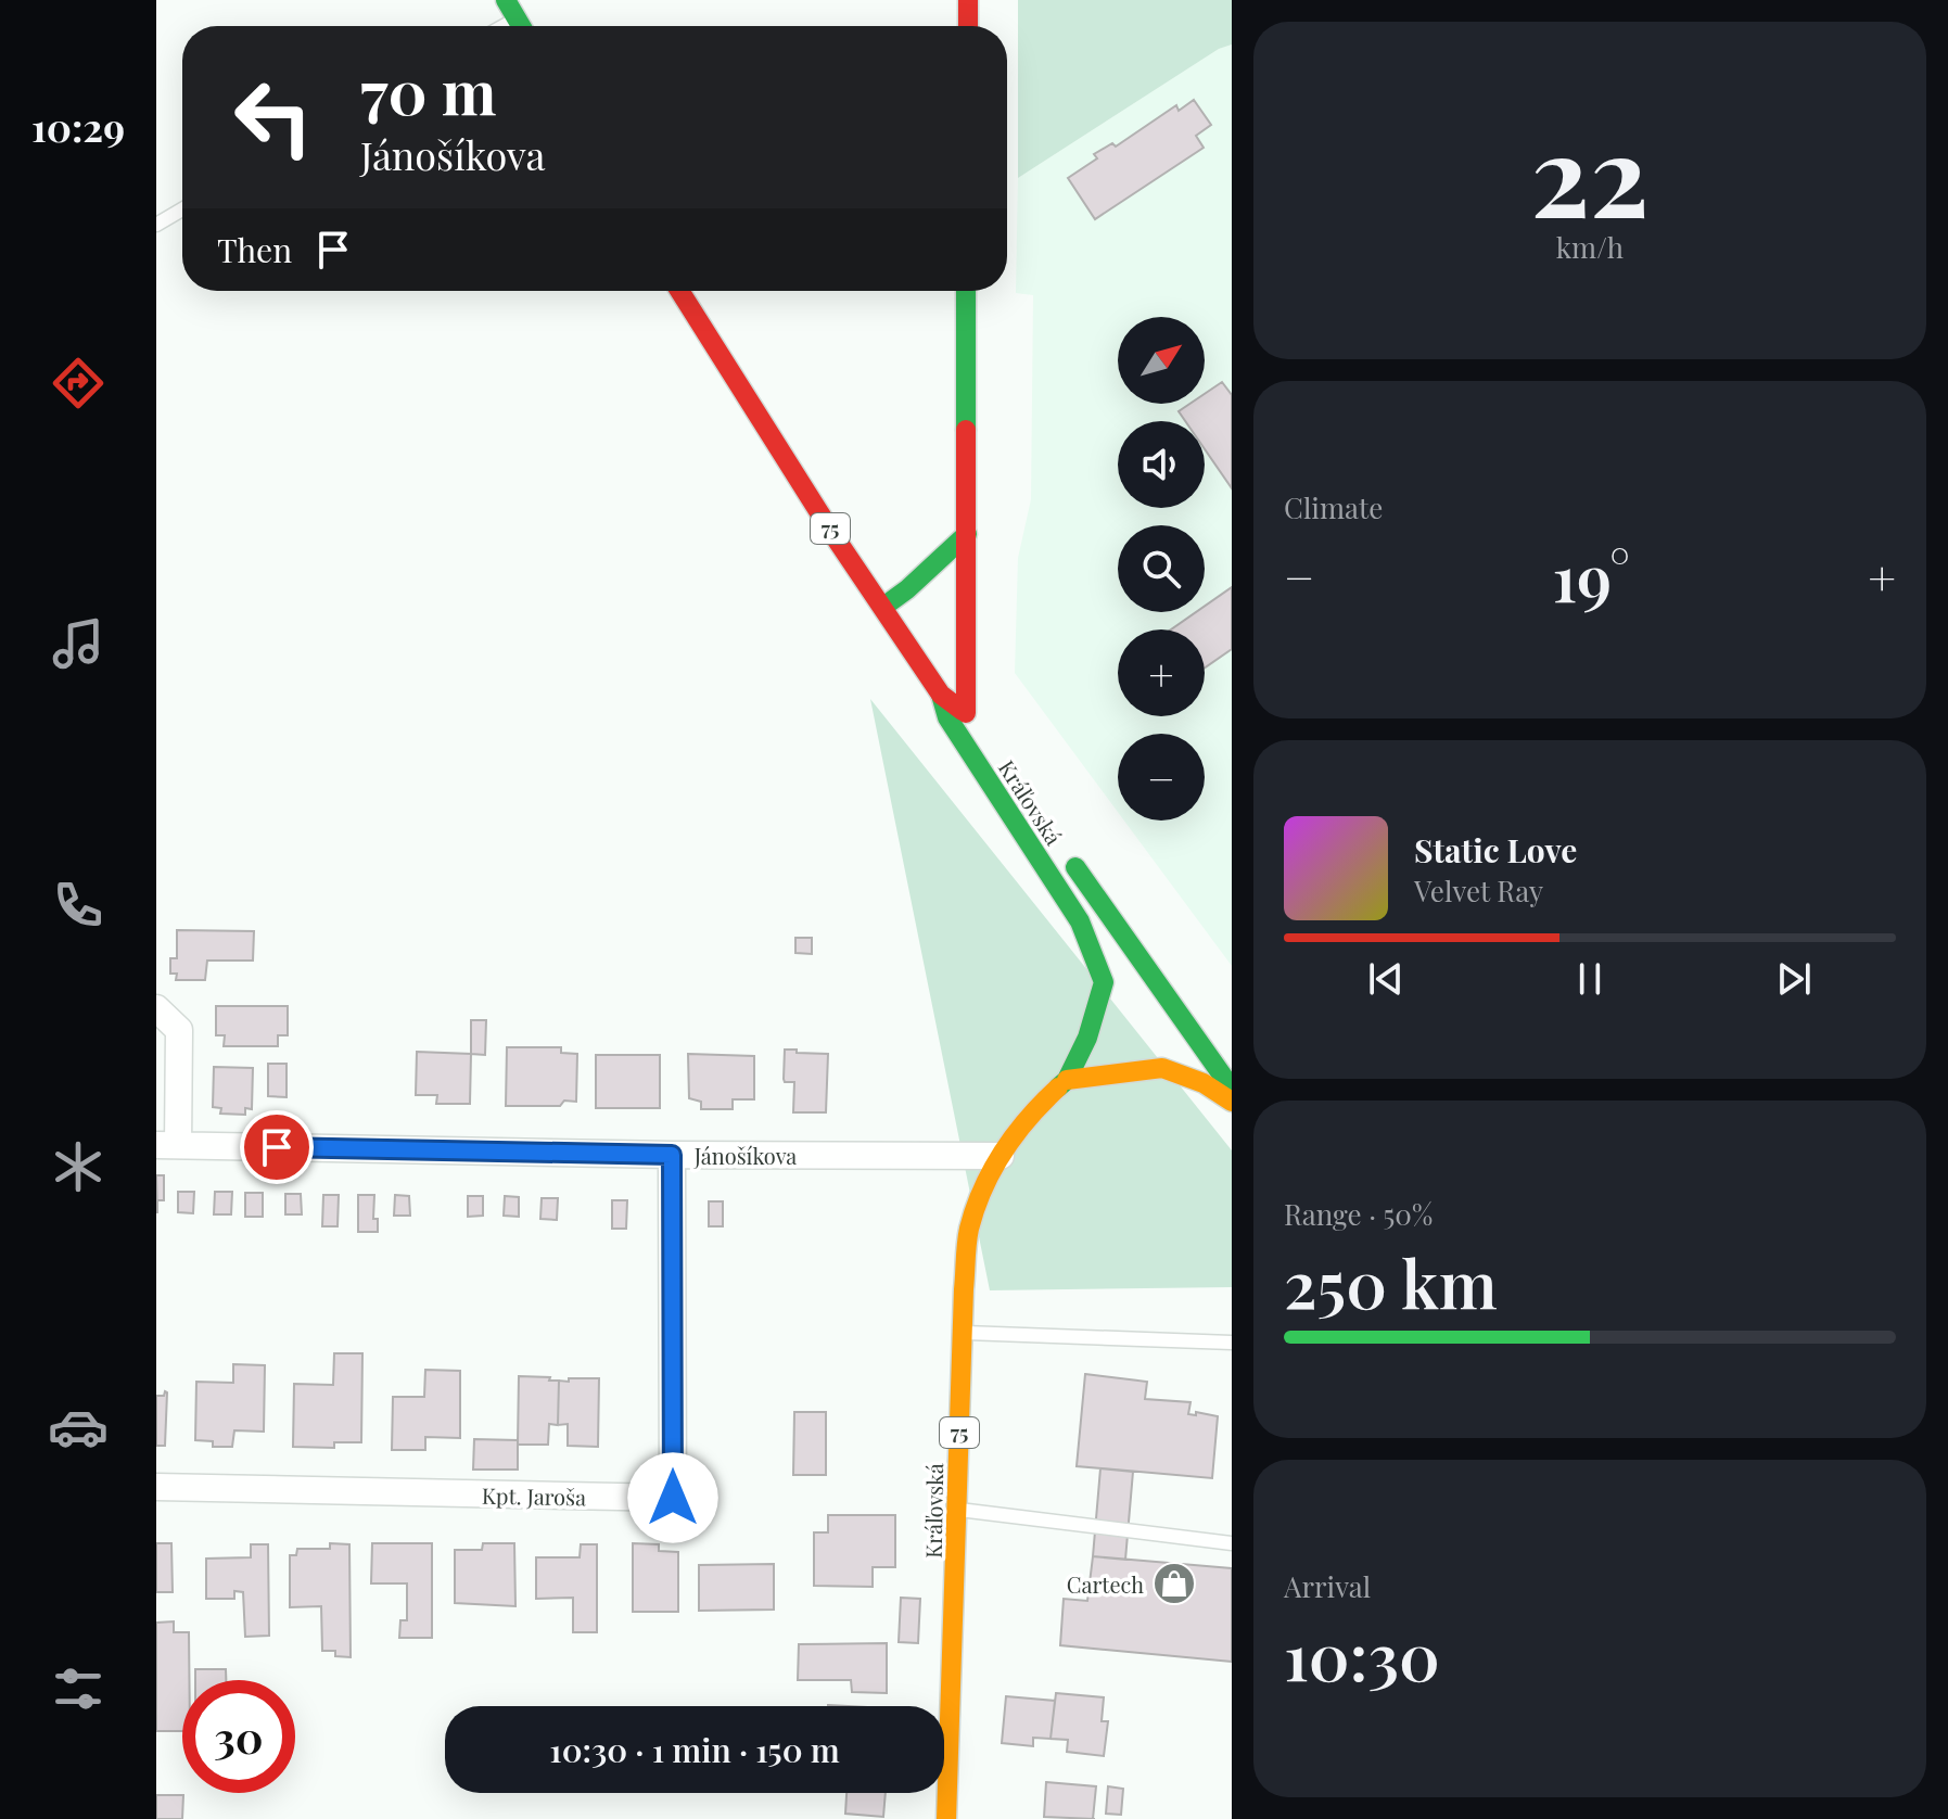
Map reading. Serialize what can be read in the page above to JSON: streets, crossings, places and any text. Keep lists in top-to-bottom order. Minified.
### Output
{"streets":{"main road":["75","Kráľovská"],"street":["Jánošíkova","Kpt. Jaroša"]},"crossings":[["75","Kráľovská"],["Kráľovská","Jánošíkova"],["Jánošíkova","Kpt. Jaroša"]],"places":{"shop":["Cartech"]},"north":"top right","page":{"tabs":"10:29","tile":[["22","km/h"],"Climate",["Range · 50%","250 km"],["Arrival","10:30"]],"turn":["70 m","Jánošíkova"],"then":"Then","map_buttons":["+","−"],"heat":["−","19°","+"],"song":["Static Love","Velvet Ray"],"limit":"30","trip":"10:30 · 1 min · 150 m"}}
